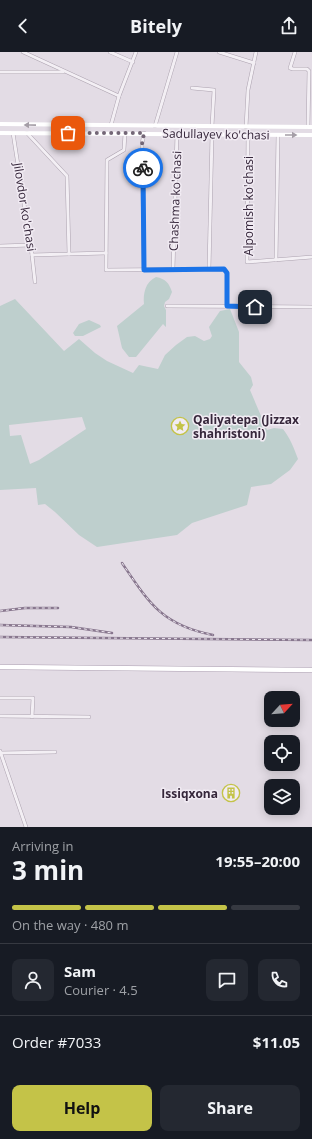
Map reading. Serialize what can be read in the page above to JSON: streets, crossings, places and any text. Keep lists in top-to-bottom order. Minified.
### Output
{"streets":{"main road":["Sadullayev ko'chasi"],"street":["Chashma ko'chasi","Alpomish ko'chasi","Jilovdor ko'chasi"]},"crossings":[["Sadullayev ko'chasi","Chashma ko'chasi"],["Sadullayev ko'chasi","Alpomish ko'chasi"],["Sadullayev ko'chasi","Jilovdor ko'chasi"]],"places":{"place":["Qaliyatepa (Jizzax shahristoni)"],"building":["Issiqxona"]},"north":"top right","page":{"header":"Bitely","heading":["3 min","Arriving in","19:55–20:00"],"panel":["Sam","Courier · 4.5","Order #7033","$11.05"],"bar":"On the way · 480 m","buttons":["Help","Share"]}}
